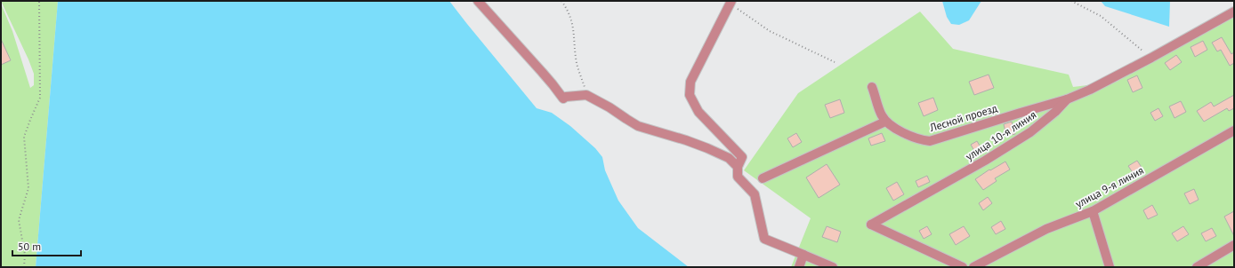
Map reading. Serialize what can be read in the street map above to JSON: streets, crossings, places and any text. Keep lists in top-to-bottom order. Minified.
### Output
{"streets":{"street":["Лесной проезд","улица 10-я линия","улица 9-я линия"]},"crossings":[["Лесной проезд","улица 10-я линия"]],"scale_bar":"50 m"}
